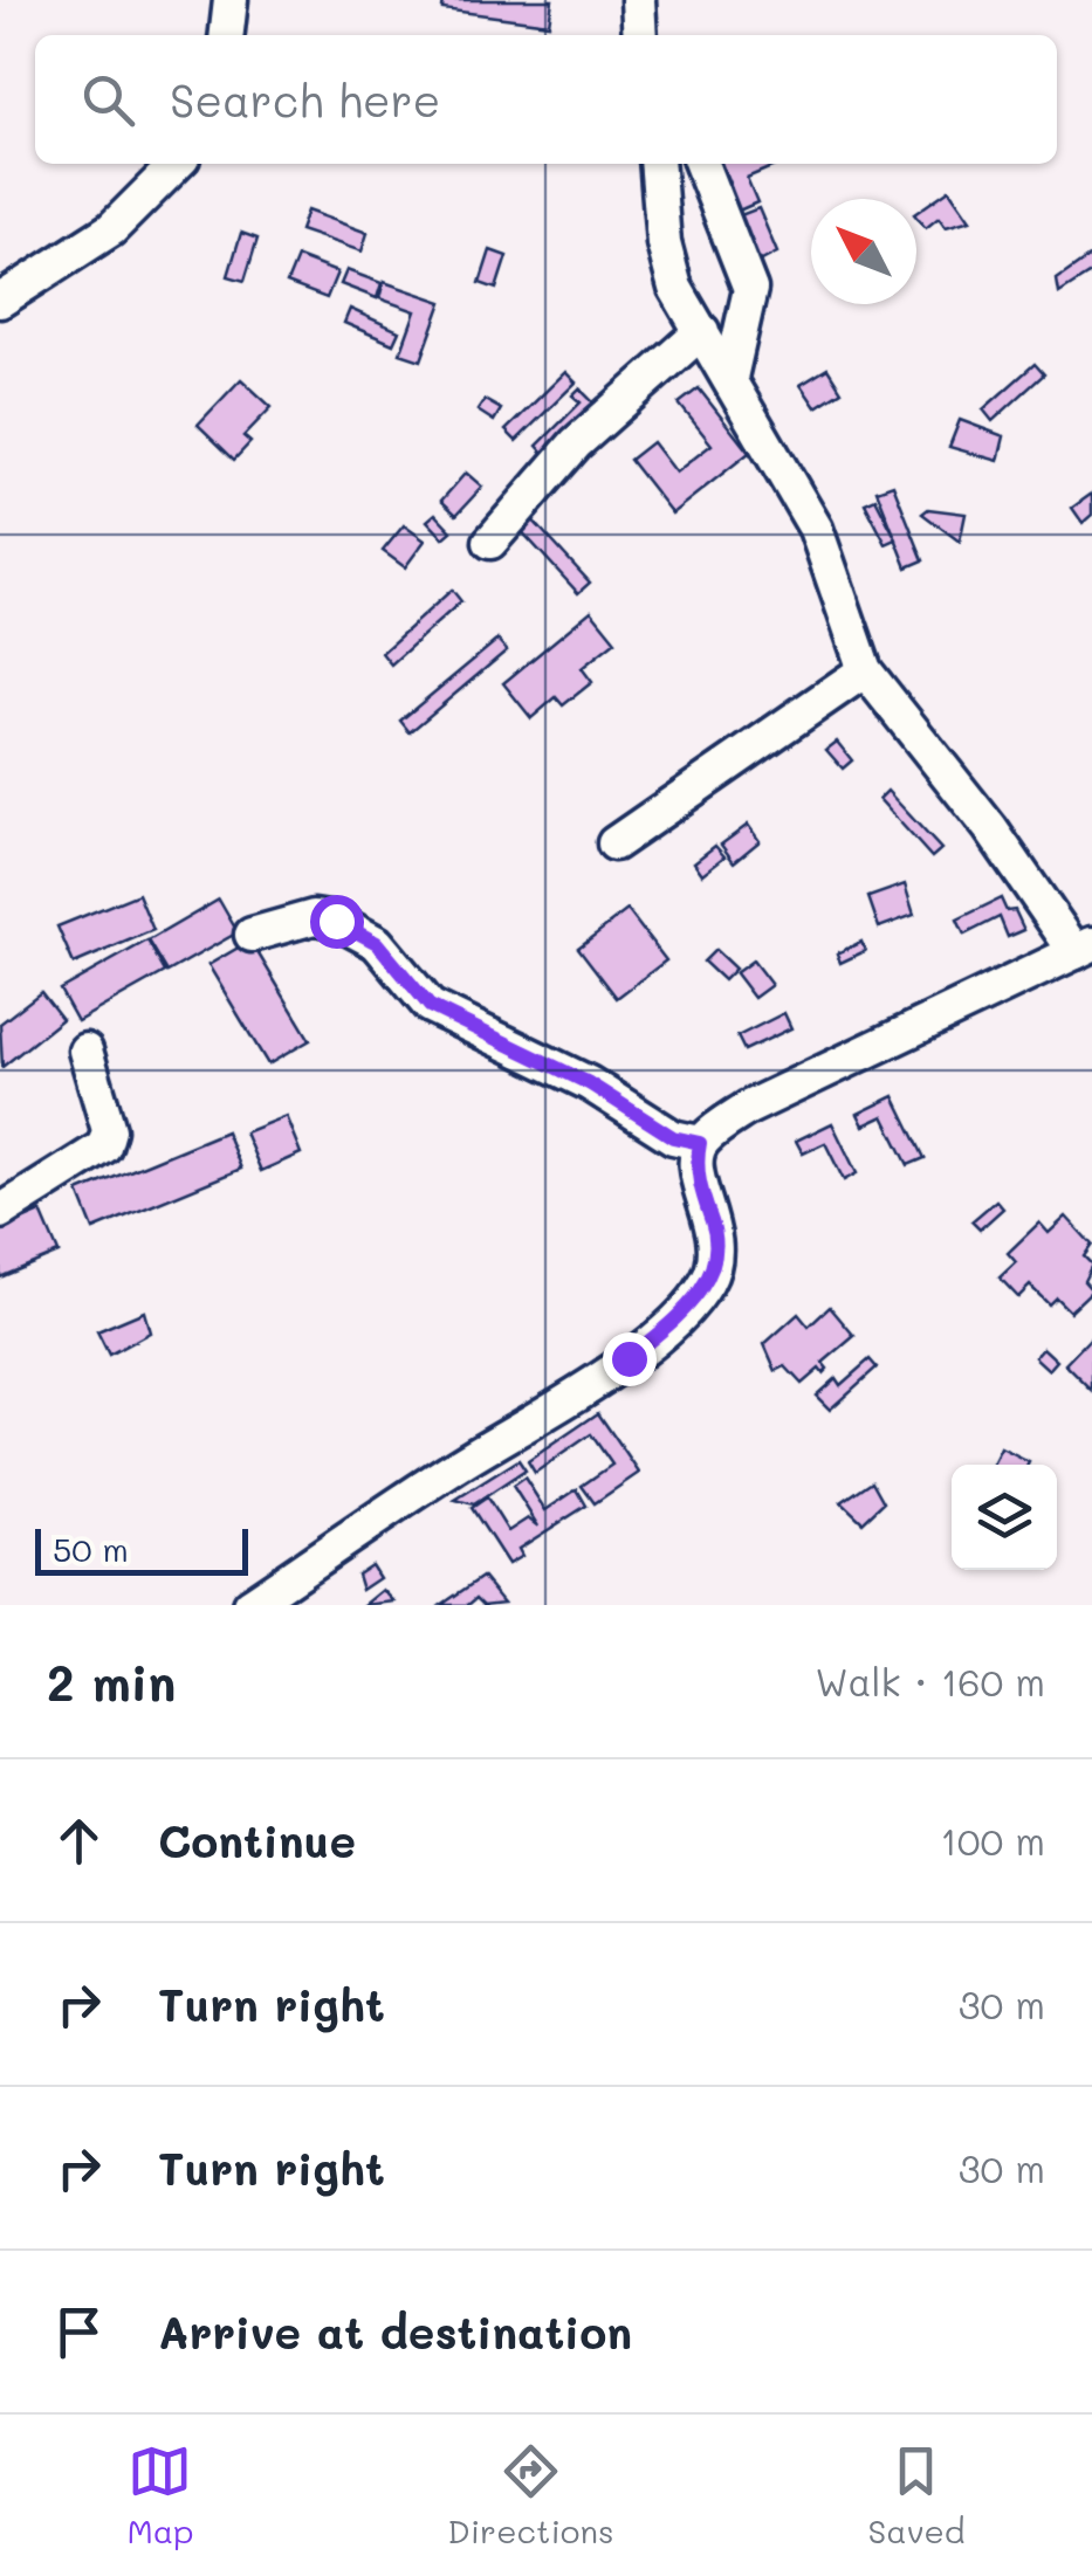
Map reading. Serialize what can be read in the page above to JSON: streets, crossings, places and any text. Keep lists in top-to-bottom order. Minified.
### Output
{"scale_bar":"50 m","north":"top left","page":{"search":"Search here","scale":"50 m","heading":["2 min","Walk · 160 m"],"list":[["Continue","100 m"],["Turn right","30 m"],["Turn right","30 m"],"Arrive at destination"],"nav":["Map","Directions","Saved"]}}
